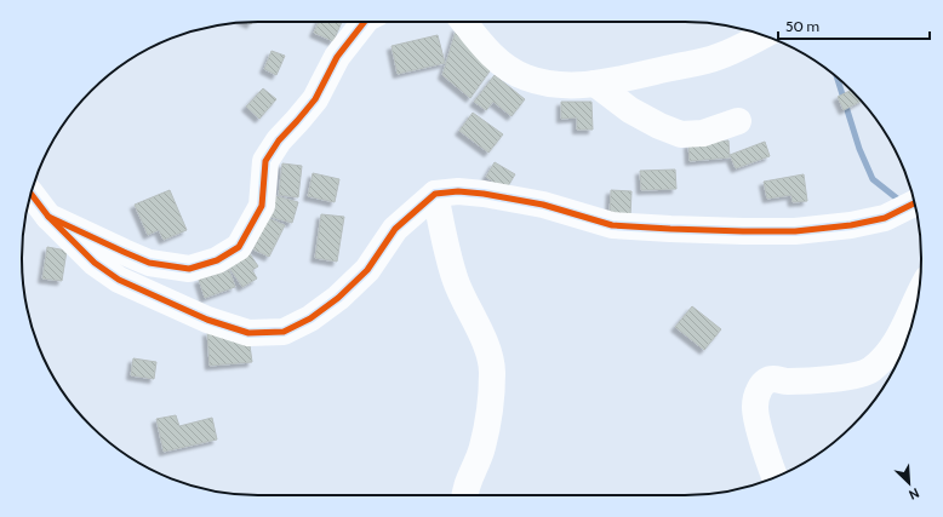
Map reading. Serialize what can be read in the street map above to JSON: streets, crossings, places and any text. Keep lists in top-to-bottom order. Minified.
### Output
{"scale_bar":"50 m","north":"bottom right"}
